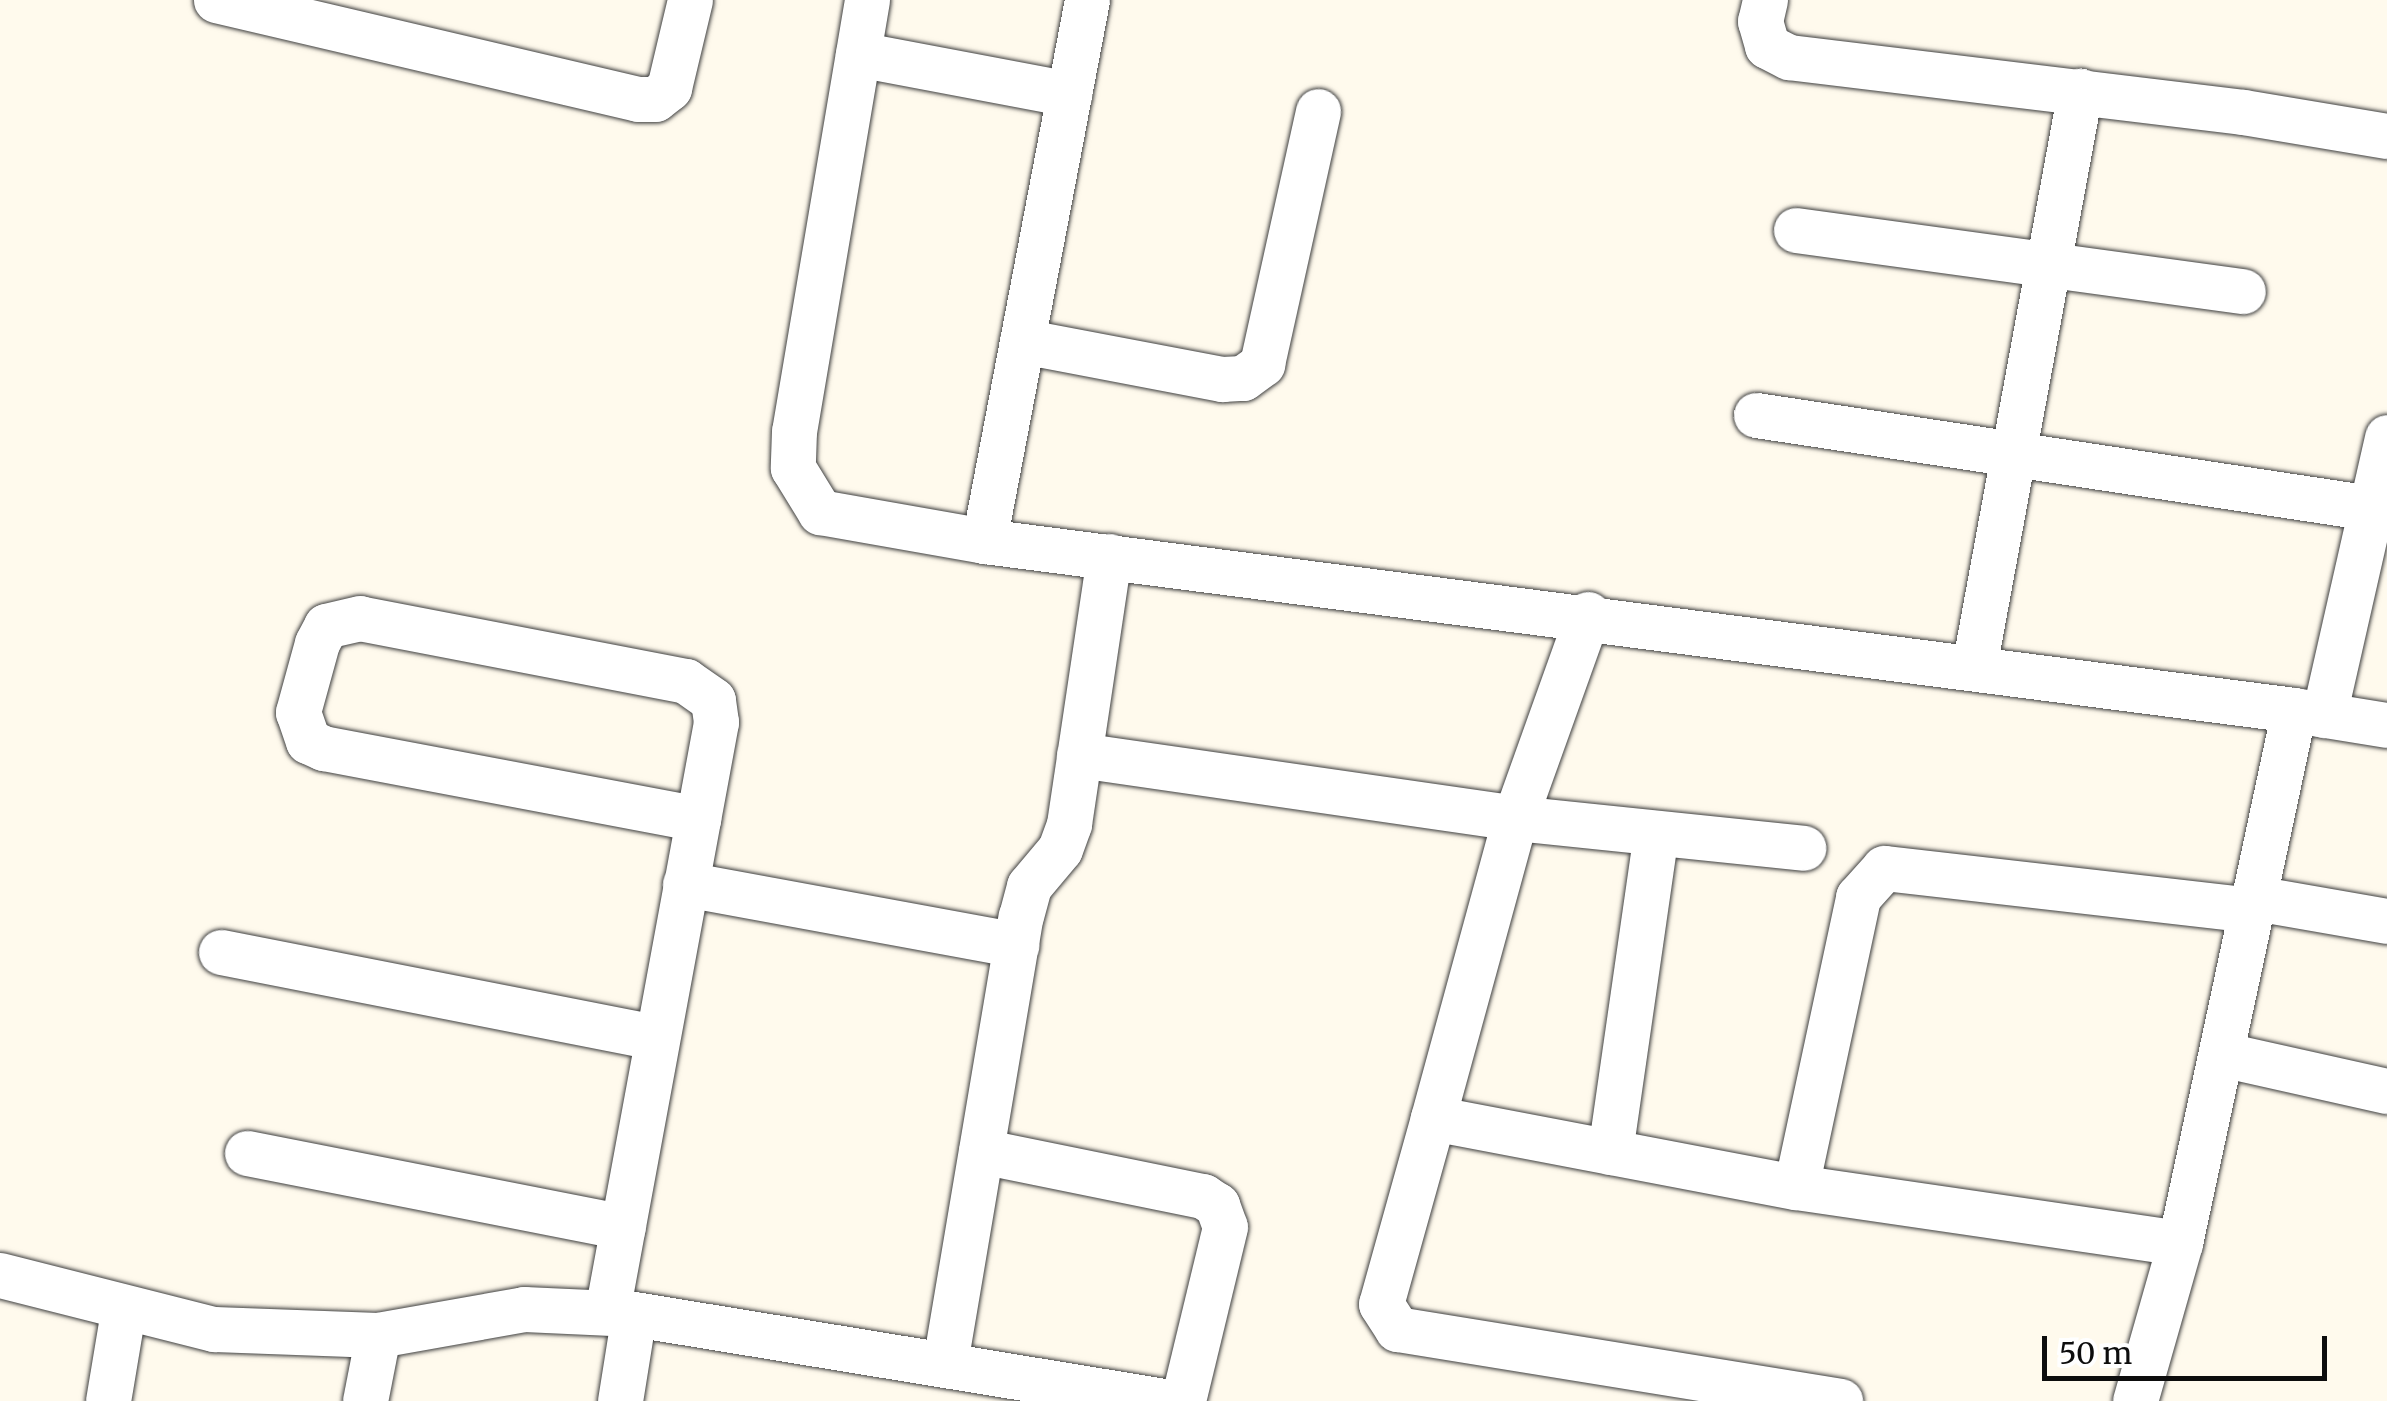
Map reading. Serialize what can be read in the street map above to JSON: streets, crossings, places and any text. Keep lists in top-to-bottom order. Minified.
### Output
{"scale_bar":"50 m"}
